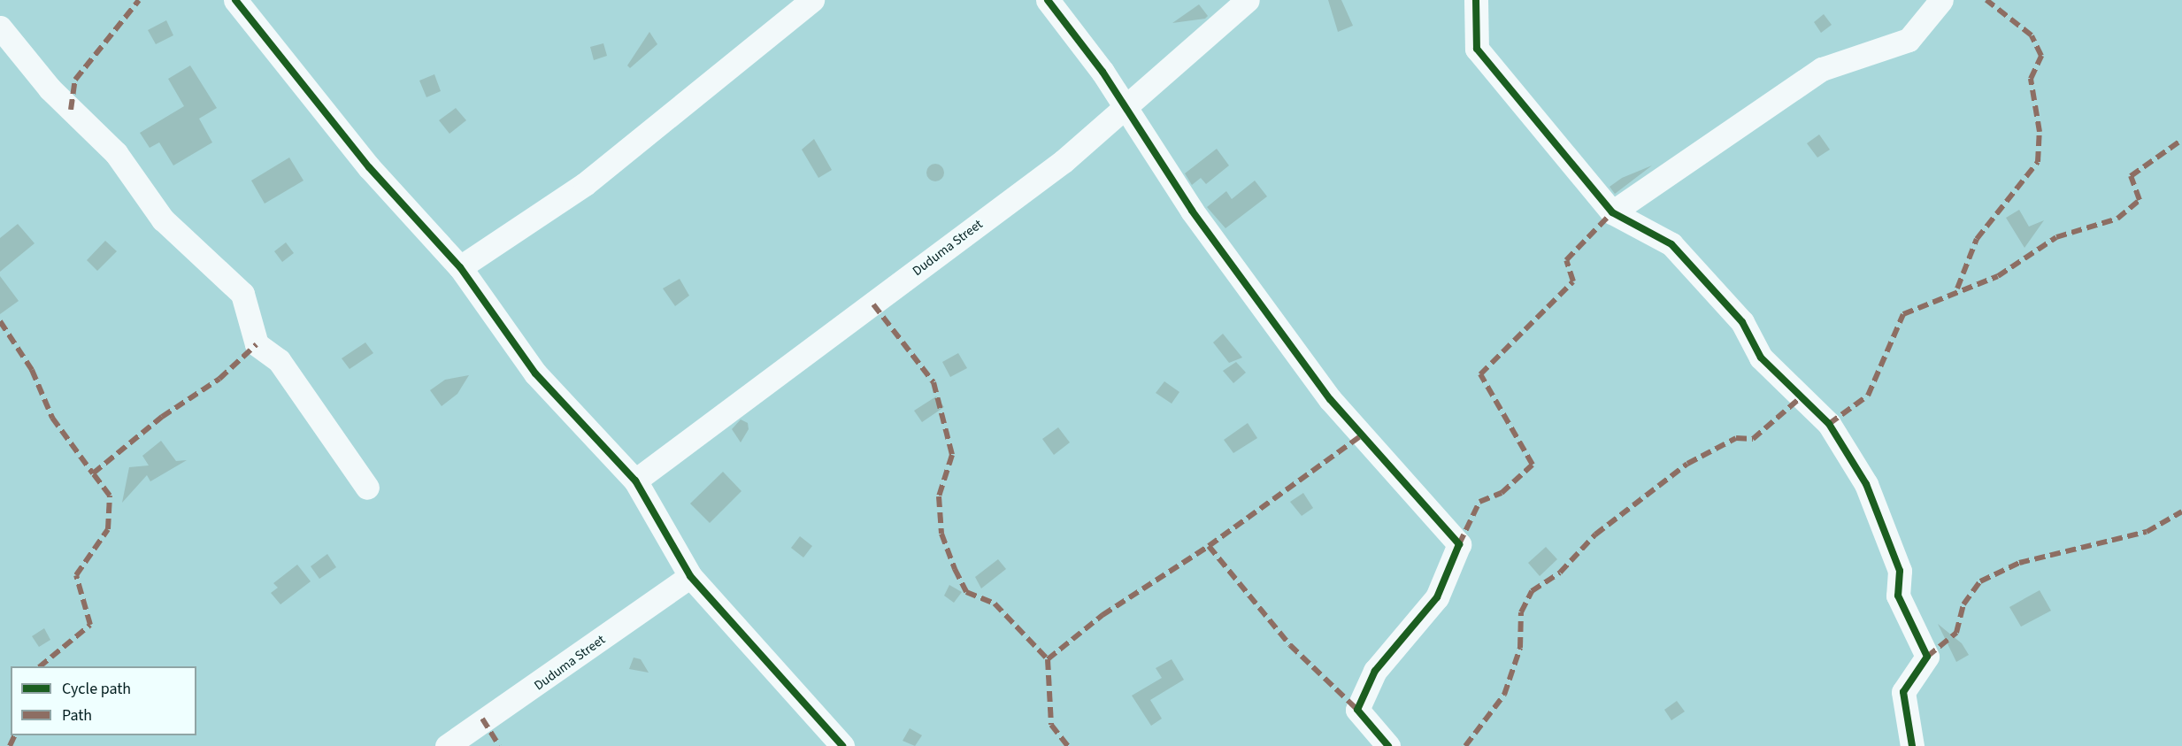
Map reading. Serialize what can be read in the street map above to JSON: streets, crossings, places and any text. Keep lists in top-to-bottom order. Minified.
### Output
{"streets":{"street":["Duduma Street"]},"legend":["Cycle path","Path"]}
